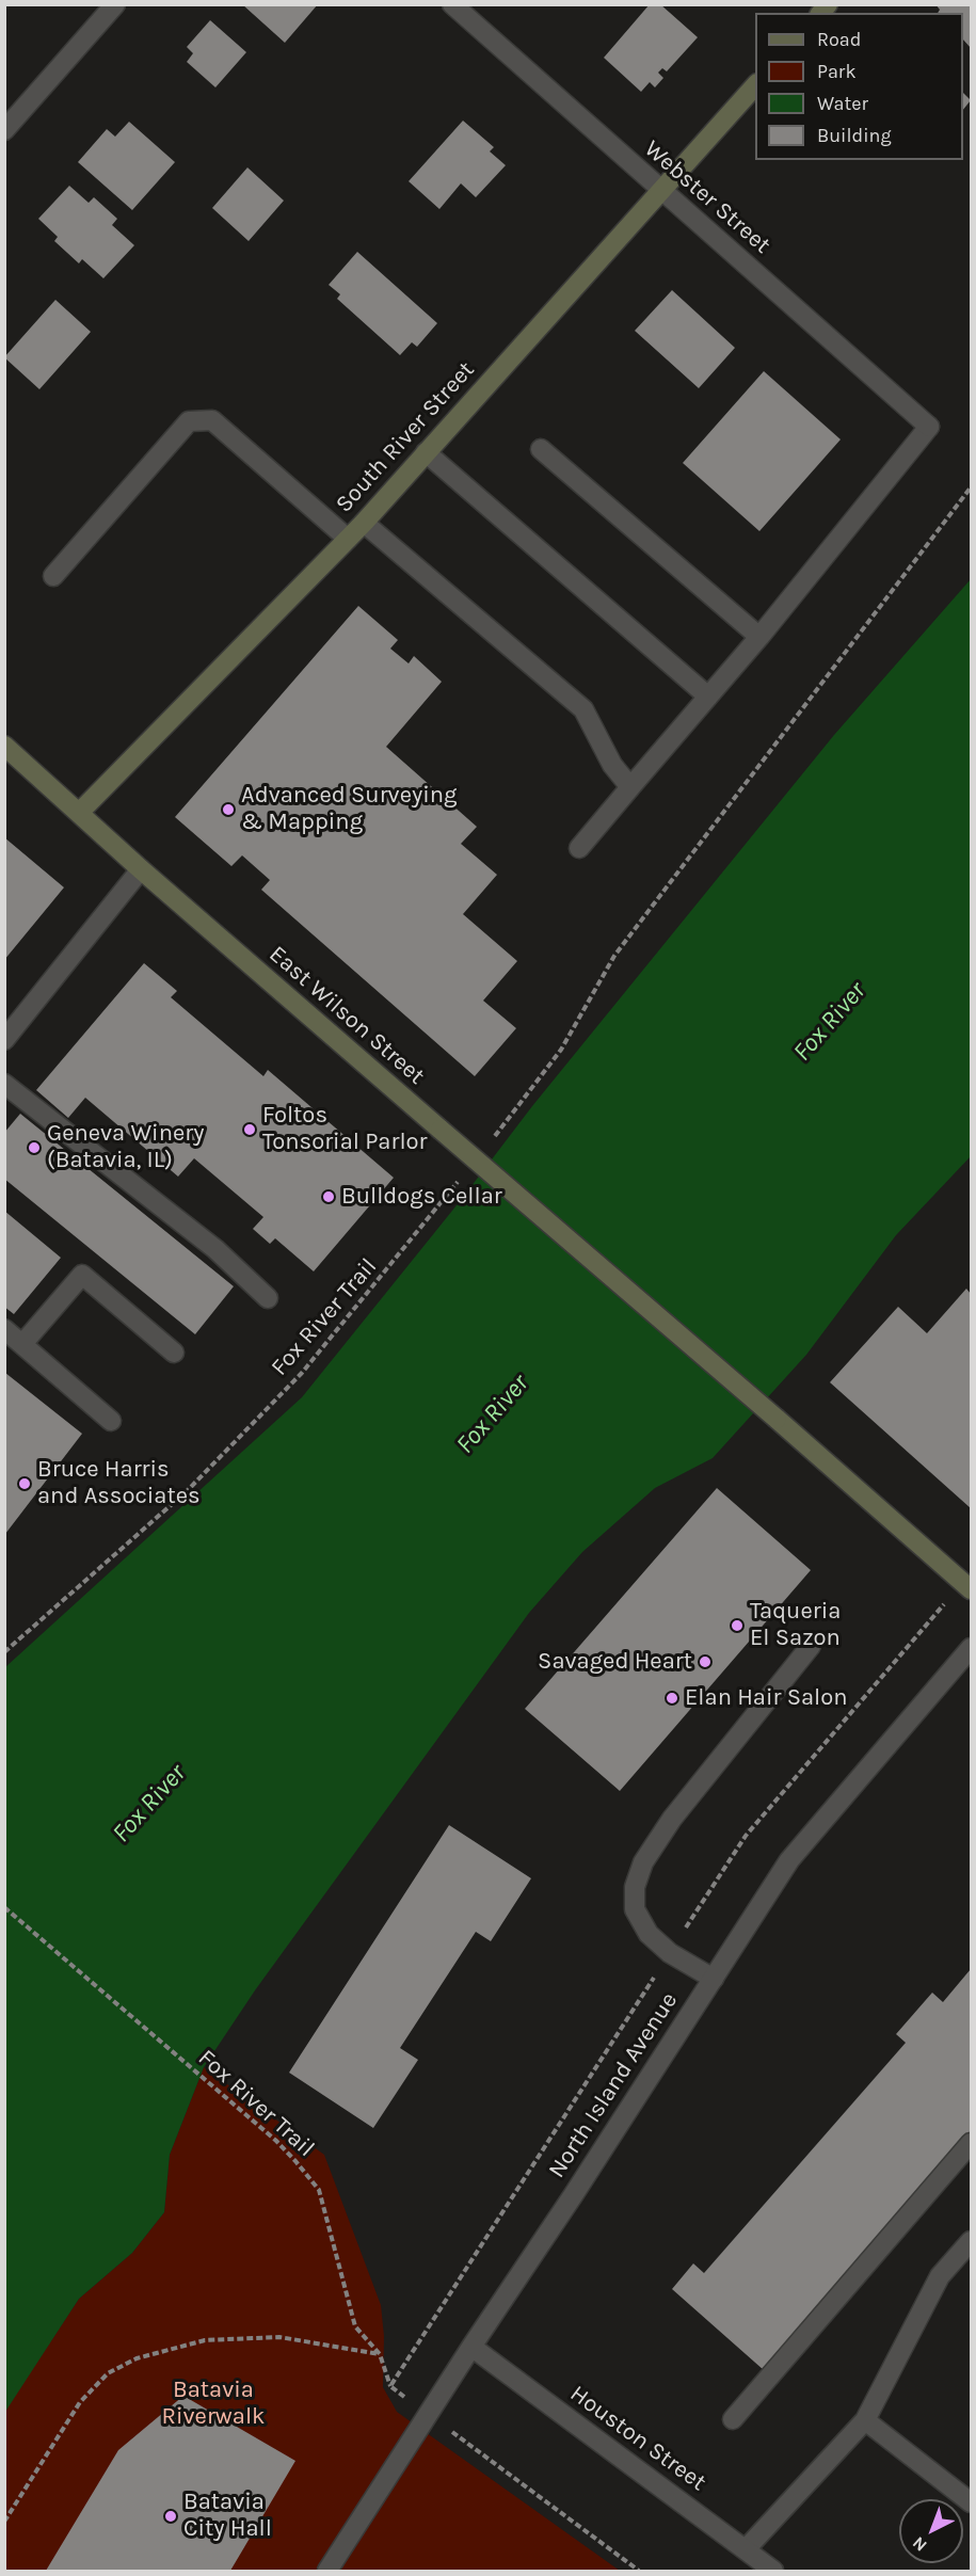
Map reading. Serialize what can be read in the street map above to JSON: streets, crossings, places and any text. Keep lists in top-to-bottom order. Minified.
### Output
{"streets":{"main road":["South River Street","East Wilson Street"],"street":["Webster Street","North Island Avenue","Houston Street"],"path":["Fox River Trail"]},"crossings":[["Webster Street","South River Street"],["South River Street","East Wilson Street"],["North Island Avenue","Houston Street"]],"water":["Fox River"],"parks":["Batavia Riverwalk"],"places":["Advanced Surveying & Mapping","Foltos Tonsorial Parlor","Geneva Winery (Batavia, IL)","Bulldogs Cellar","Bruce Harris and Associates","Taqueria El Sazon","Savaged Heart","Elan Hair Salon","Batavia City Hall"],"legend":["Road","Park","Water","Building"],"north":"bottom left"}
